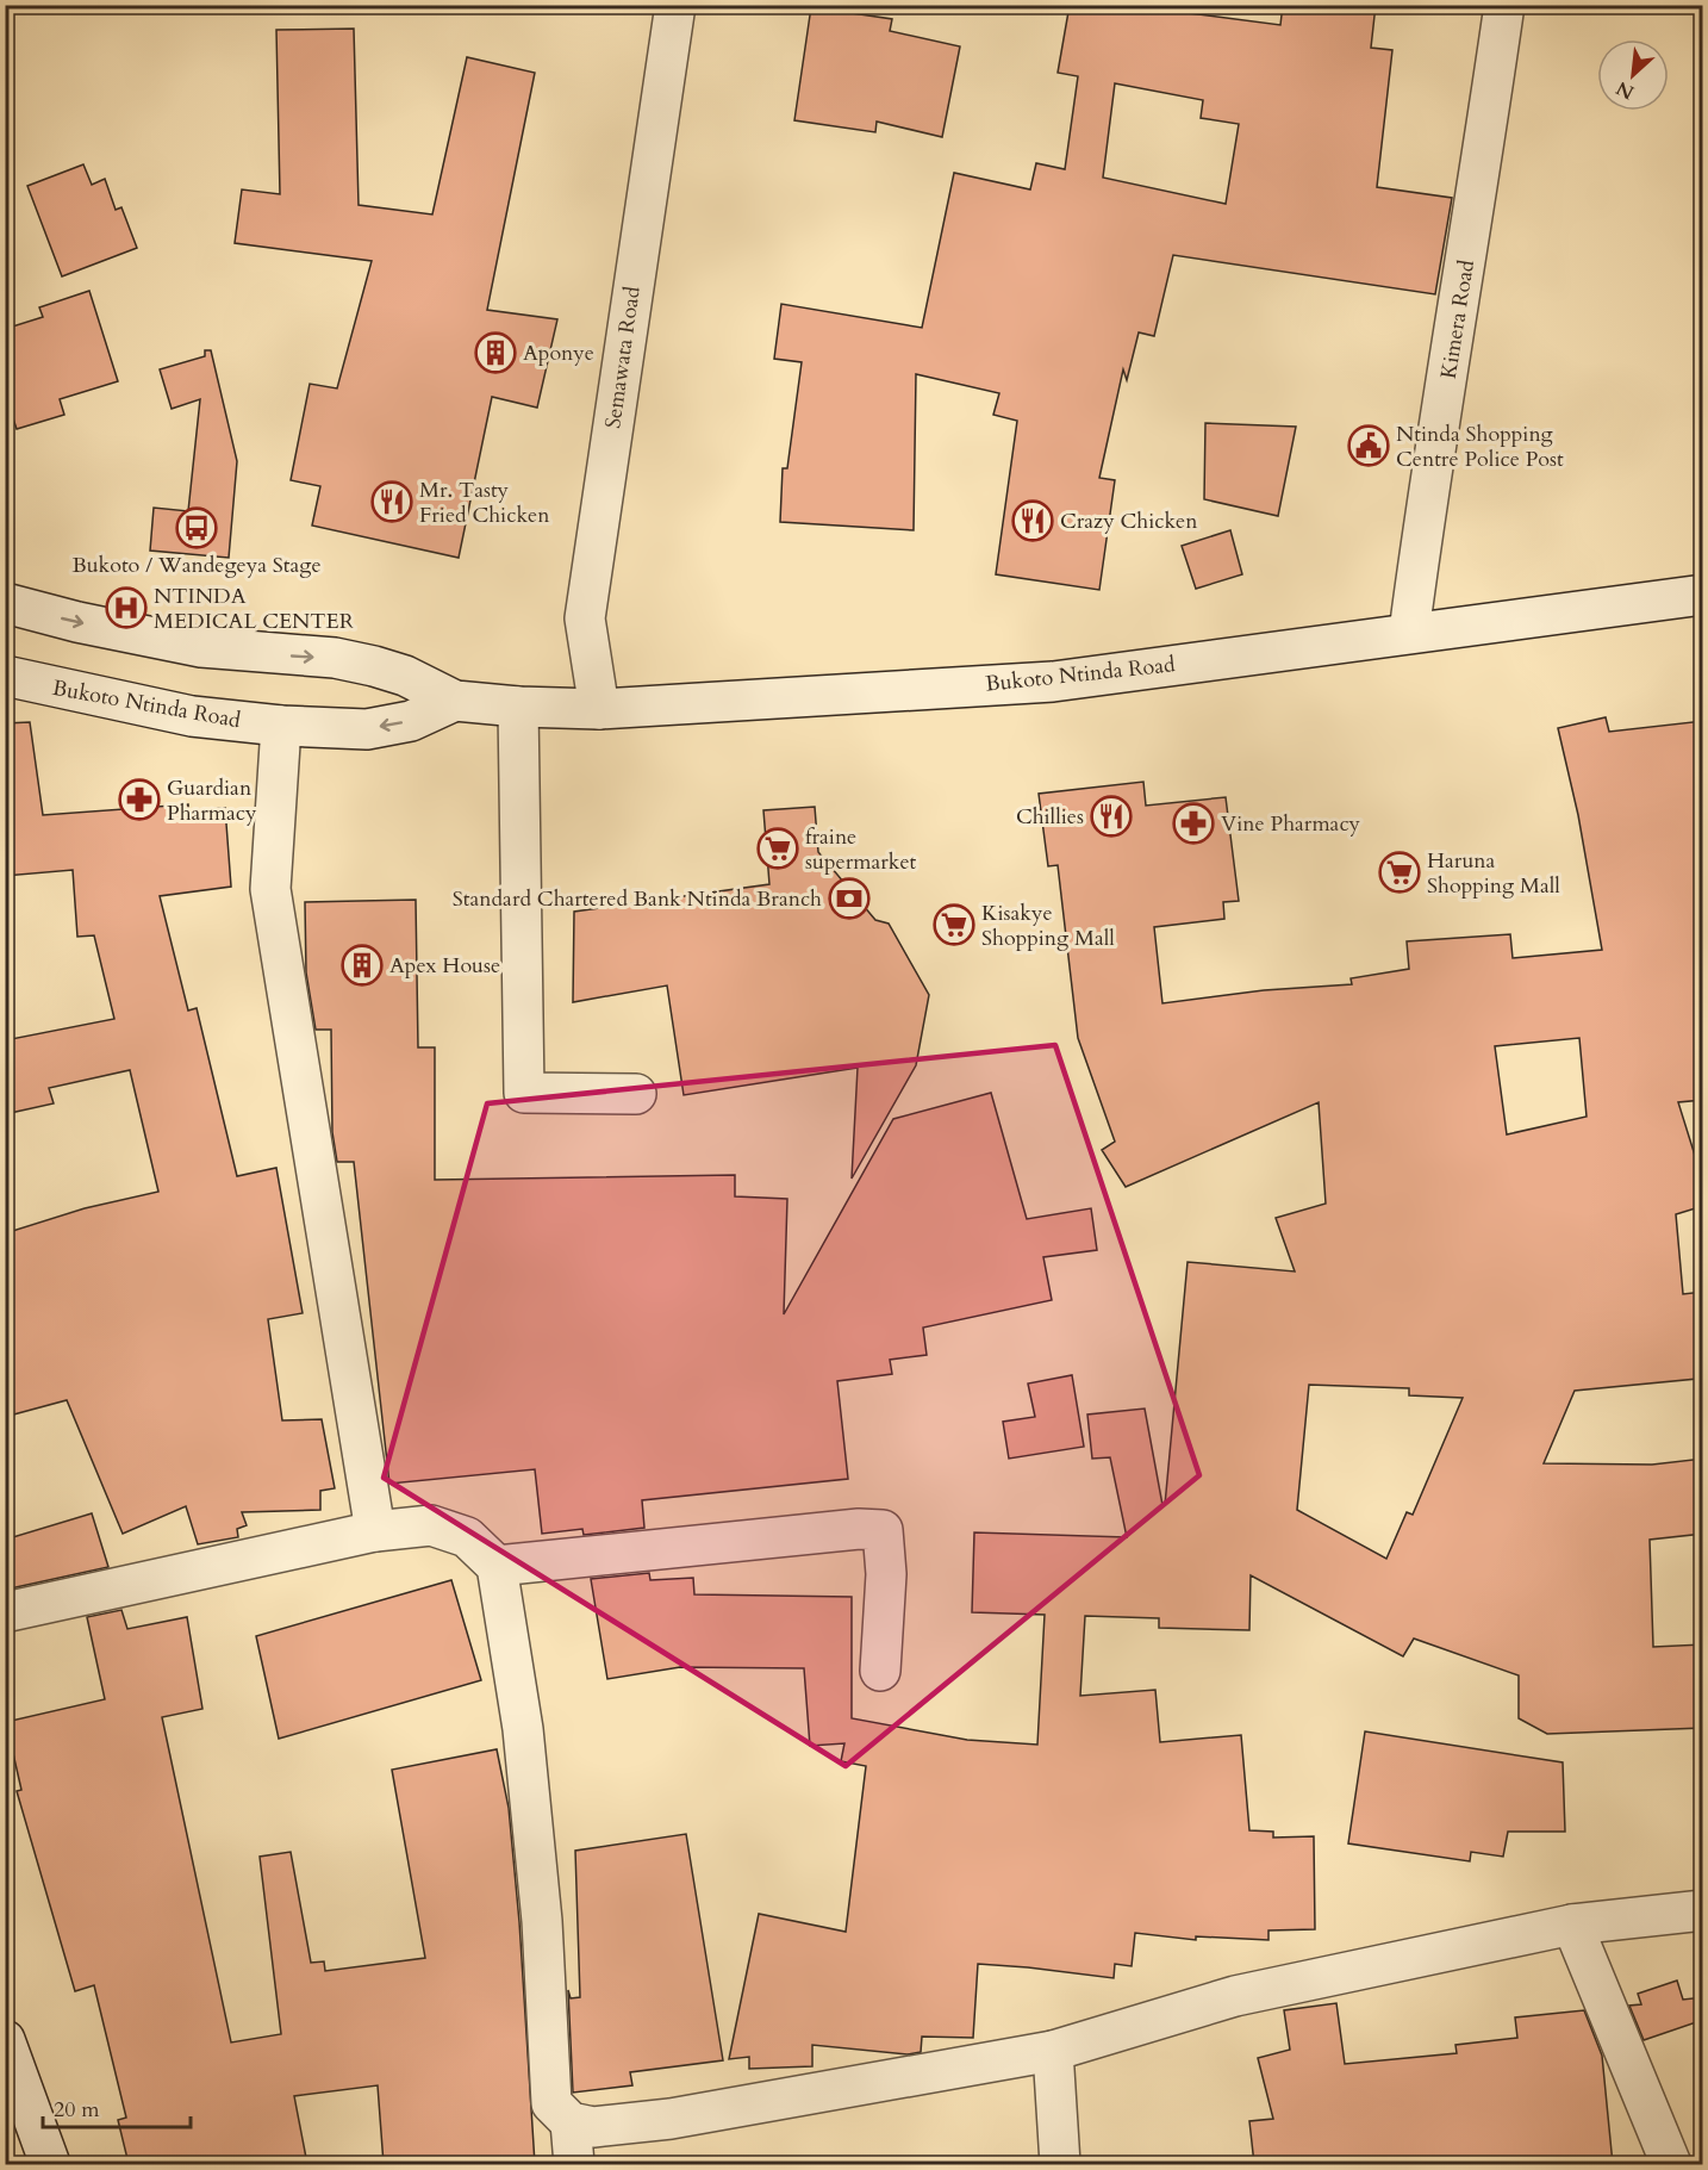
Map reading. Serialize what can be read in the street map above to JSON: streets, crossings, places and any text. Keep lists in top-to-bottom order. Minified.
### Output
{"streets":{"street":["Kimera Road","Semawata Road","Bukoto Ntinda Road"]},"crossings":[["Kimera Road","Bukoto Ntinda Road"],["Semawata Road","Bukoto Ntinda Road"]],"places":{"building":["Aponye","Apex House"],"public building":["Ntinda Shopping Centre Police Post"],"restaurant":["Mr. Tasty Fried Chicken","Crazy Chicken","Chillies"],"bus stop":["Bukoto / Wandegeya Stage"],"hospital":["NTINDA MEDICAL CENTER"],"pharmacy":["Guardian Pharmacy","Vine Pharmacy"],"supermarket":["fraine supermarket","Haruna Shopping Mall","Kisakye Shopping Mall"],"bank":["Standard Chartered Bank Ntinda Branch"]},"scale_bar":"20 m","north":"bottom left"}
